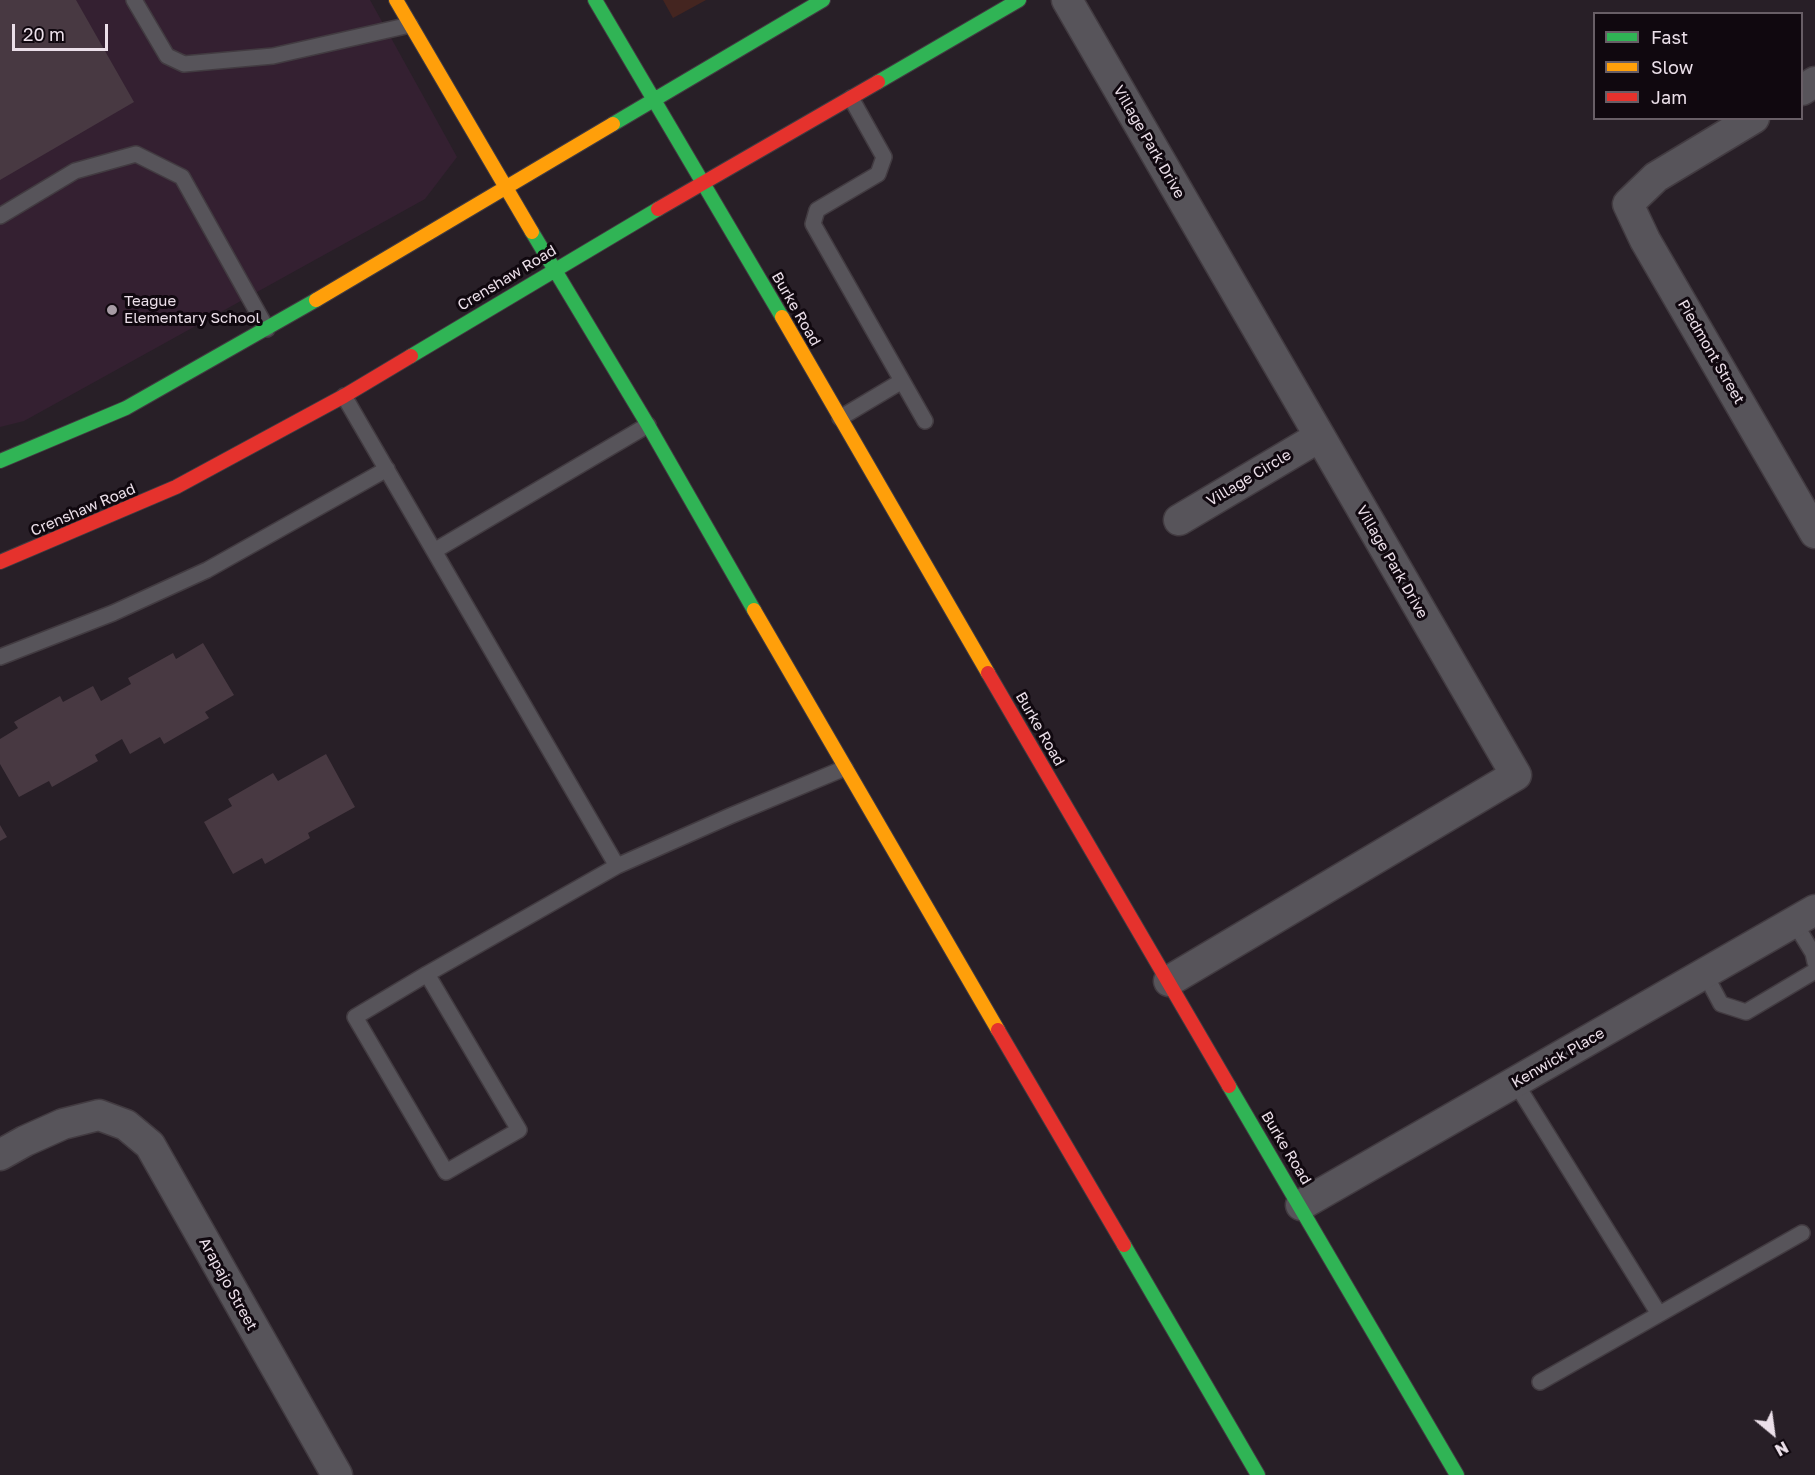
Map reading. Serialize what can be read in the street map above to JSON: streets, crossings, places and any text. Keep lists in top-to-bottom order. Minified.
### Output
{"streets":{"main road":["Crenshaw Road","Burke Road"],"street":["Village Park Drive","Piedmont Street","Village Circle","Kenwick Place","Arapajo Street"]},"crossings":[["Village Park Drive","Burke Road"],["Village Park Drive","Village Circle"],["Crenshaw Road","Burke Road"],["Burke Road","Kenwick Place"]],"places":["Teague Elementary School"],"legend":["Fast","Slow","Jam"],"scale_bar":"20 m","north":"bottom right"}
